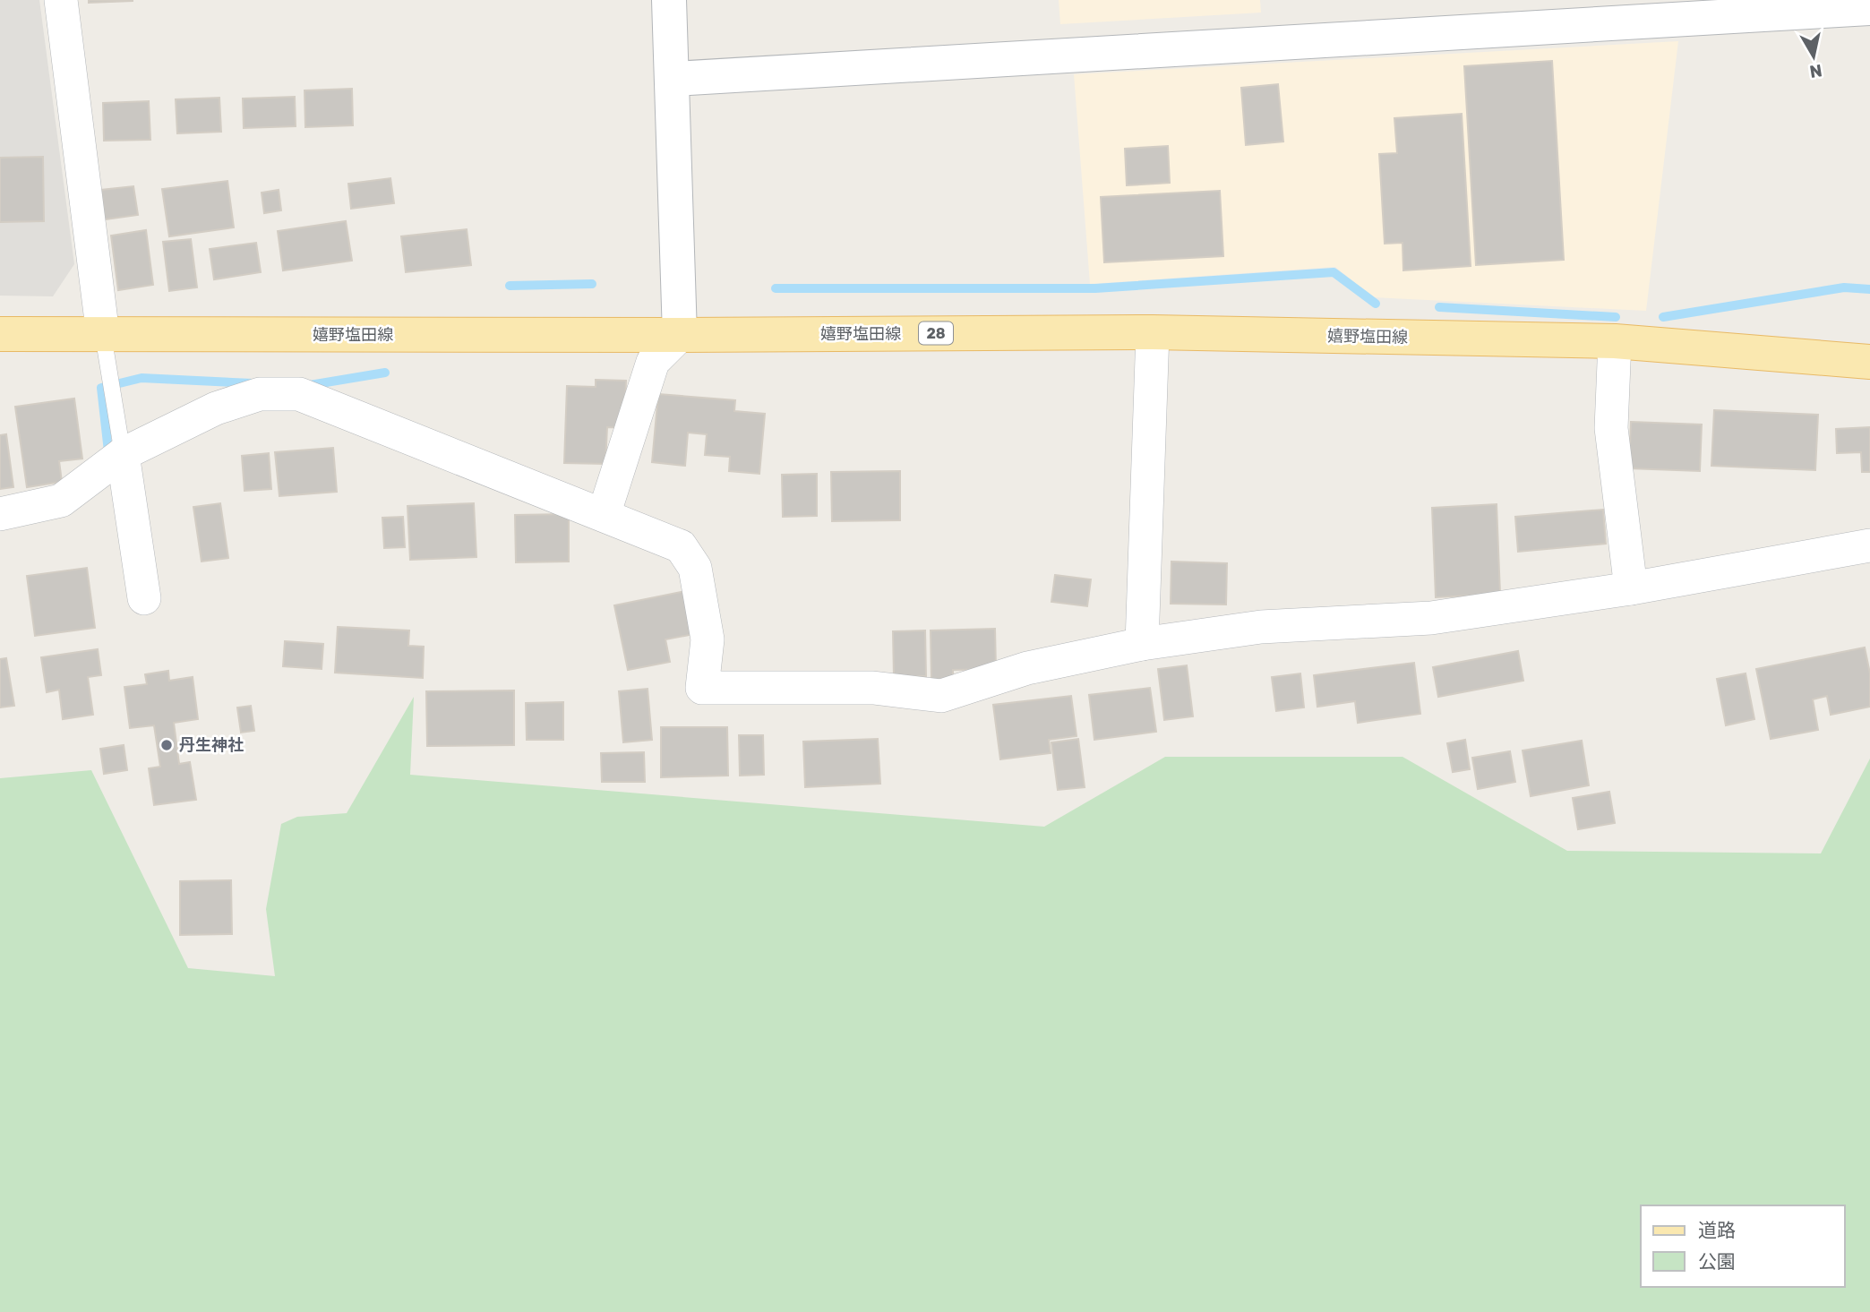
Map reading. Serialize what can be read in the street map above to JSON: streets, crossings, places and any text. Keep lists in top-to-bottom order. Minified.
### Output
{"streets":{"main road":["28","嬉野塩田線"]},"places":["丹生神社"],"legend":["道路","公園"],"north":"bottom"}
